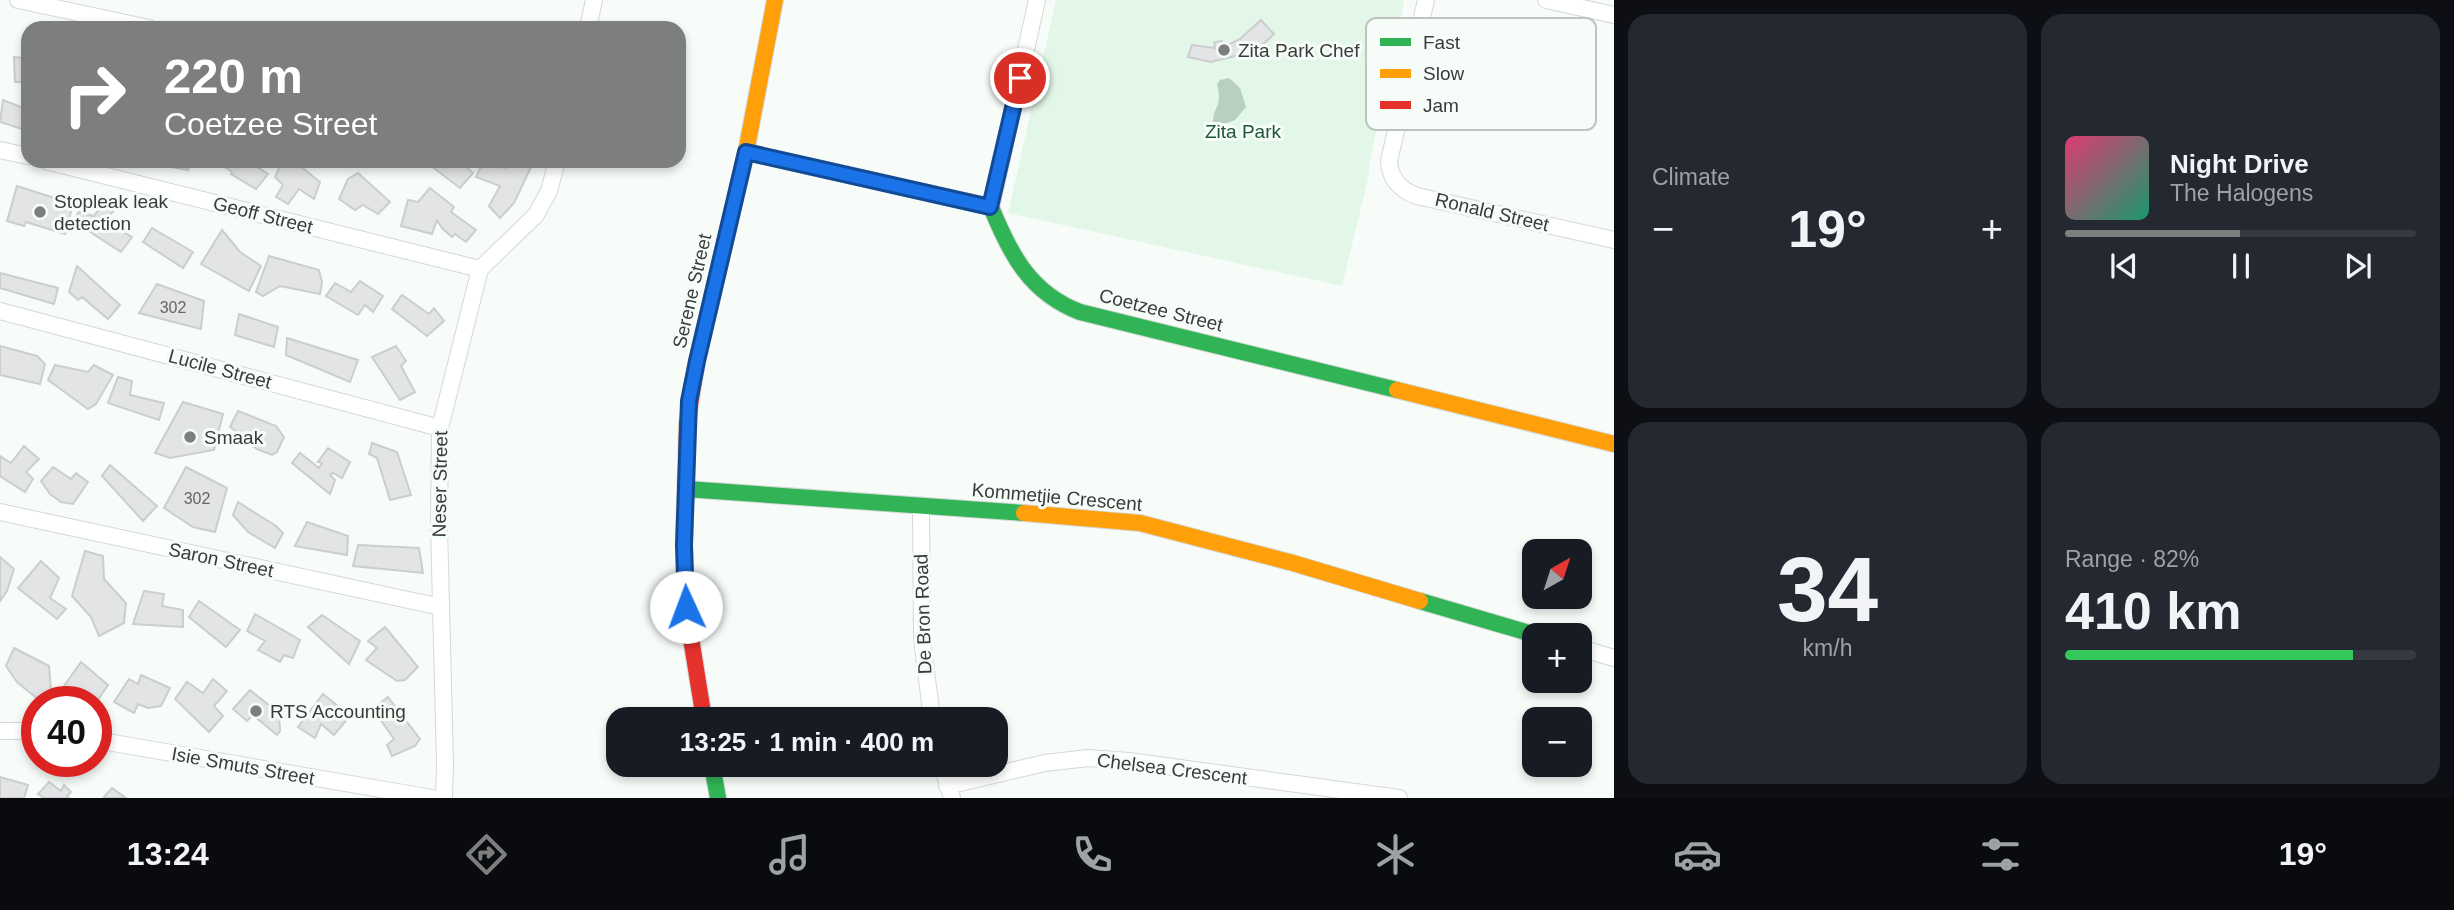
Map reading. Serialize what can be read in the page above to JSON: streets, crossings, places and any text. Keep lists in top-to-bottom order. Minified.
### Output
{"streets":{"street":["Ronald Street","Geoff Street","Serene Street","Coetzee Street","Lucile Street","Neser Street","Kommetjie Crescent","Saron Street","De Bron Road","Isie Smuts Street","Chelsea Crescent"]},"crossings":[["Geoff Street","Neser Street"],["Serene Street","Kommetjie Crescent"],["Lucile Street","Neser Street"],["Neser Street","Saron Street"],["Kommetjie Crescent","De Bron Road"]],"parks":["Zita Park"],"places":["Zita Park Chef","Stopleak leak detection","Smaak","RTS Accounting"],"house_numbers":["302","302"],"legend":["Fast","Slow","Jam"],"north":"top right","page":{"tile":["Climate",["34","km/h"],["Range · 82%","410 km"]],"turn":["220 m","Coetzee Street"],"song":["Night Drive","The Halogens"],"heat":["−","19°","+"],"map_buttons":["+","−"],"limit":"40","trip":"13:25 · 1 min · 400 m","tabs":["13:24","19°"]}}
